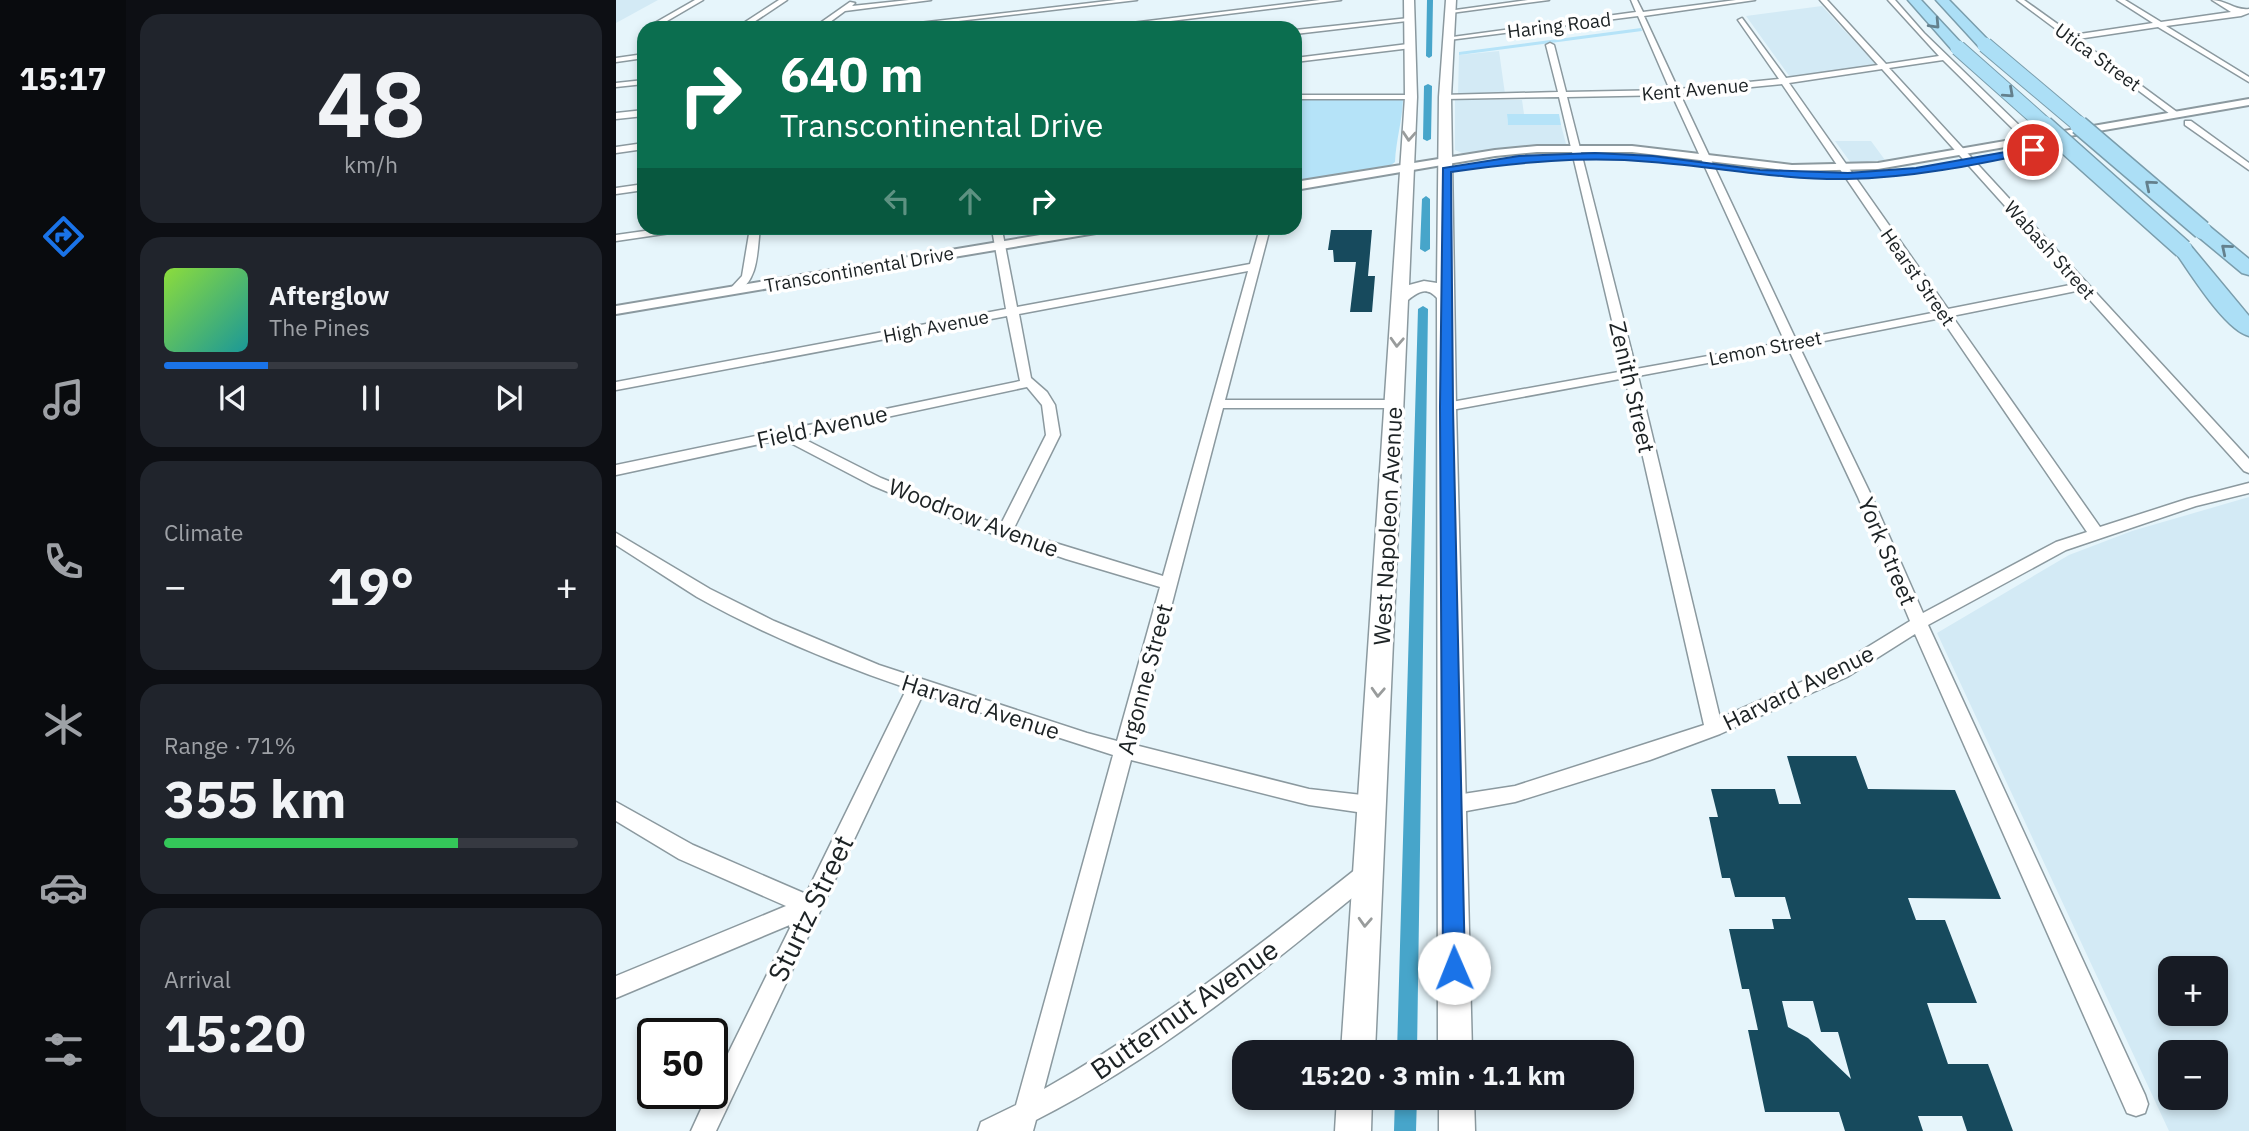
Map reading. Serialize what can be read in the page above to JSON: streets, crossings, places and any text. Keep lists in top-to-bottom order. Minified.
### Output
{"streets":{"main road":["West Napoleon Avenue"],"street":["Haring Road","Utica Street","Kent Avenue","Wabash Street","Transcontinental Drive","Hearst Street","High Avenue","Lemon Street","Zenith Street","Field Avenue","Woodrow Avenue","York Street","Argonne Street","Harvard Avenue","Sturtz Street","Butternut Avenue"]},"crossings":[["Haring Road","York Street"],["Kent Avenue","Wabash Street"],["Kent Avenue","Hearst Street"],["Kent Avenue","Zenith Street"],["Kent Avenue","York Street"],["Wabash Street","Lemon Street"],["Hearst Street","Lemon Street"],["Hearst Street","Harvard Avenue"],["High Avenue","Argonne Street"],["Lemon Street","Zenith Street"],["Lemon Street","York Street"],["Zenith Street","Harvard Avenue"],["Field Avenue","Woodrow Avenue"],["Woodrow Avenue","Argonne Street"],["West Napoleon Avenue","Harvard Avenue"],["West Napoleon Avenue","Butternut Avenue"],["York Street","Harvard Avenue"],["Argonne Street","Harvard Avenue"],["Argonne Street","Butternut Avenue"],["Harvard Avenue","Sturtz Street"]],"page":{"tabs":"15:17","tile":[["48","km/h"],"Climate",["Range · 71%","355 km"],["Arrival","15:20"]],"turn":["640 m","Transcontinental Drive"],"song":["Afterglow","The Pines"],"heat":["−","19°","+"],"map_buttons":["+","−"],"limit":"50","trip":"15:20 · 3 min · 1.1 km"}}
